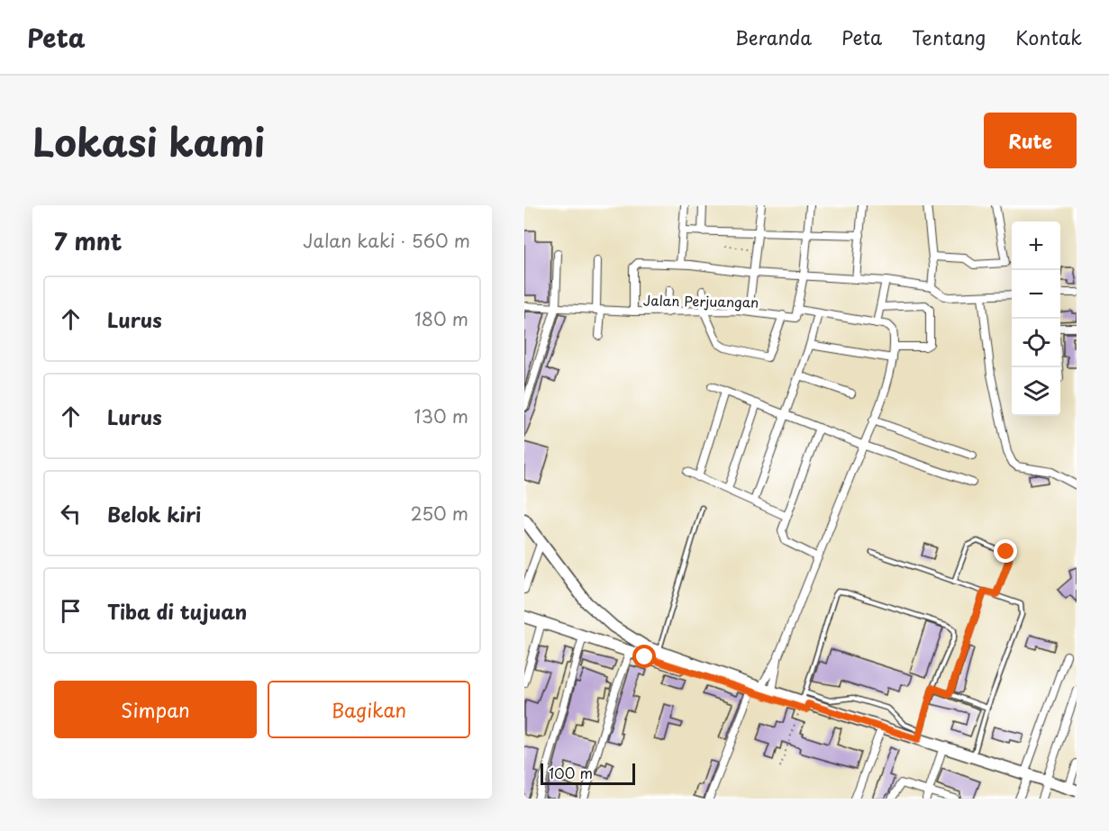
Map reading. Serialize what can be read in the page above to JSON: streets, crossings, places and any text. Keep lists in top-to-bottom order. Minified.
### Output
{"streets":{"street":["Jalan Perjuangan"]},"scale_bar":"100 m","page":{"header":"Peta","nav":["Beranda","Peta","Tentang","Kontak"],"title":"Lokasi kami","buttons":["Rute",["Simpan","Bagikan"]],"heading":["7 mnt","Jalan kaki · 560 m"],"map_buttons":["+","−"],"list":[["Lurus","180 m"],["Lurus","130 m"],["Belok kiri","250 m"],"Tiba di tujuan"],"scale":"100 m"}}
